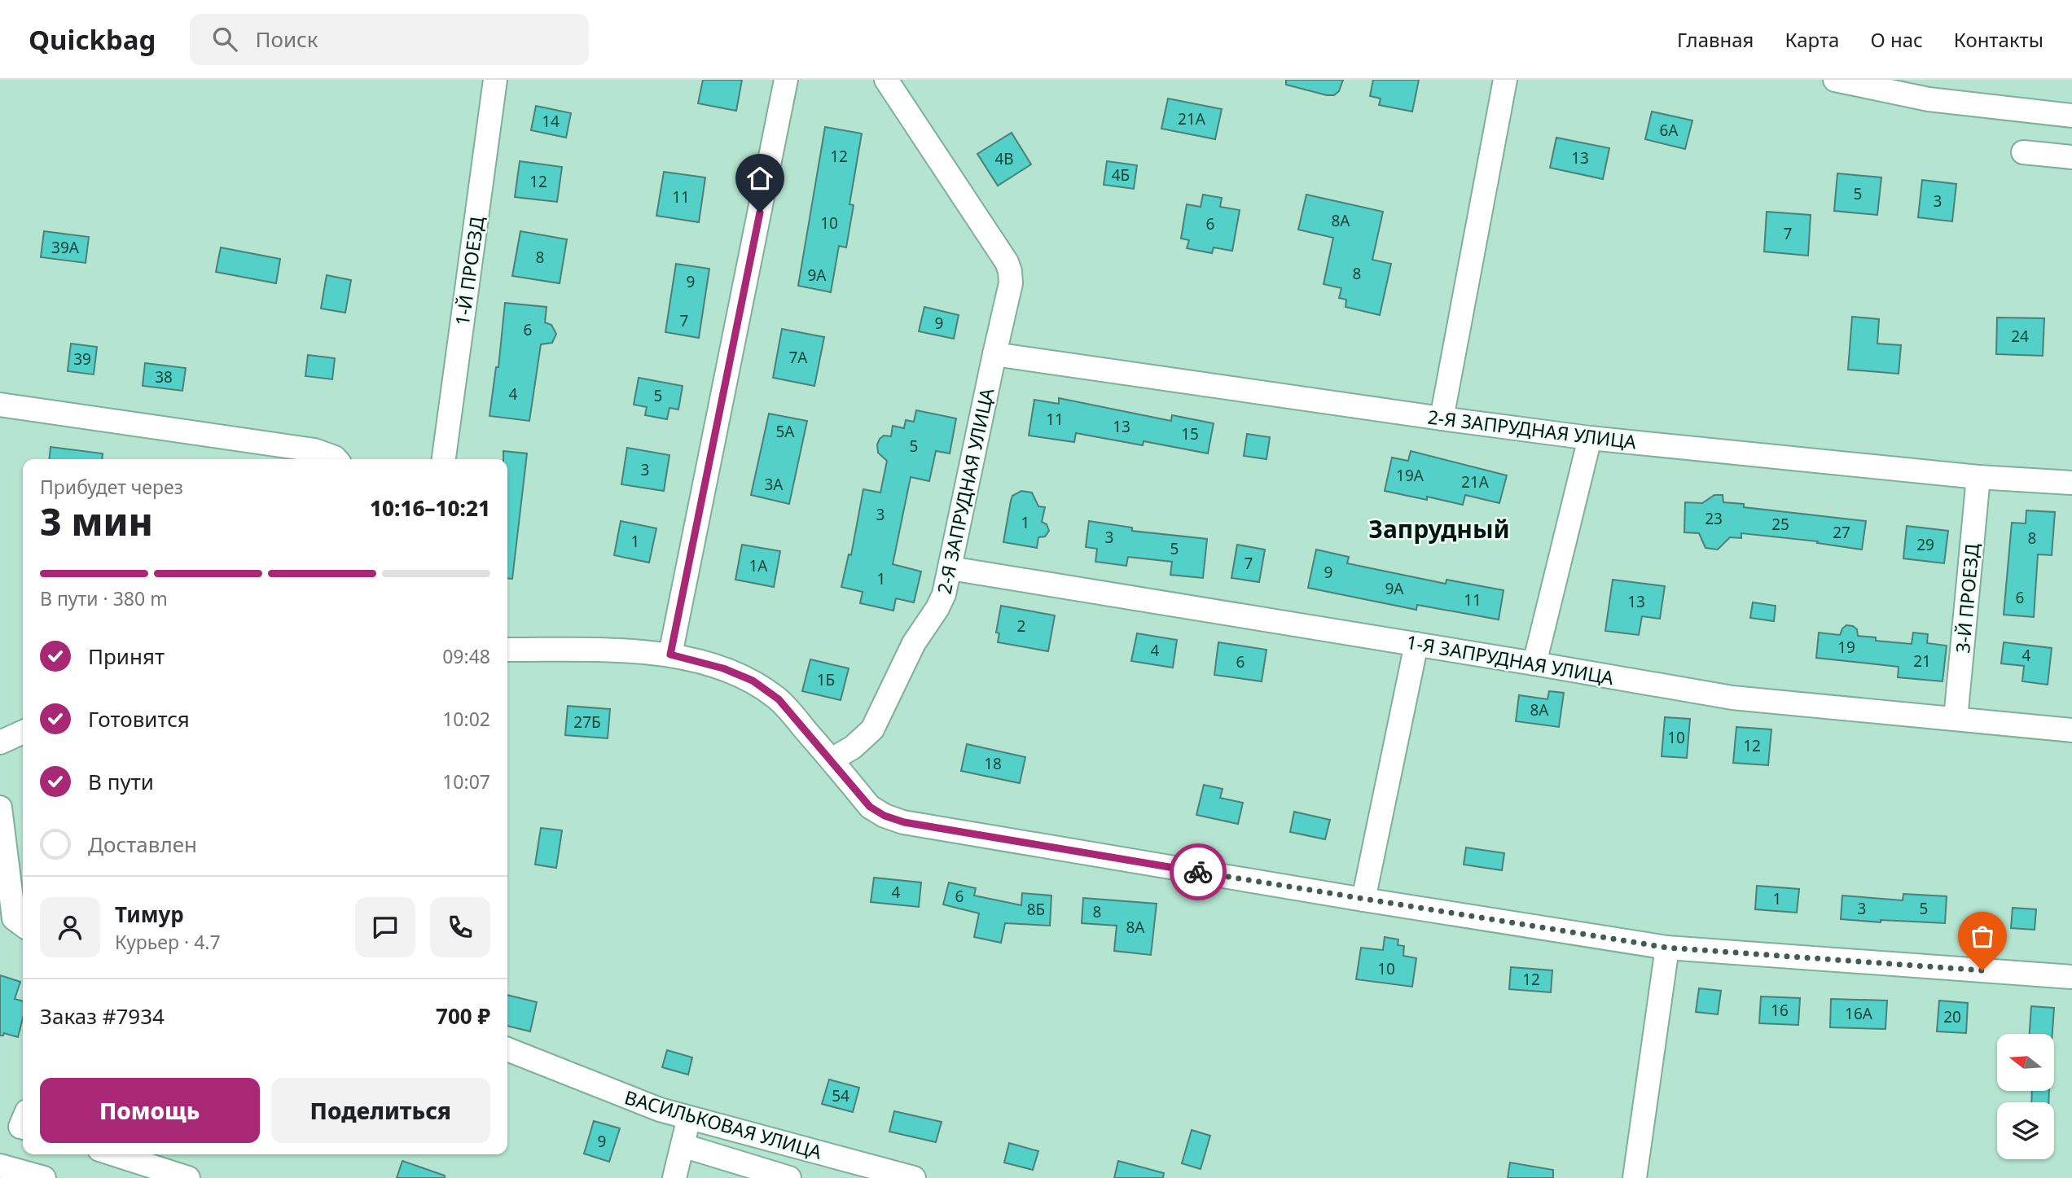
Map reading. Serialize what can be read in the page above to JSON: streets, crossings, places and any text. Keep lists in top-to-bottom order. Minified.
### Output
{"streets":{"street":["1-Й ПРОЕЗД","2-Я ЗАПРУДНАЯ УЛИЦА","3-Й ПРОЕЗД","1-Я ЗАПРУДНАЯ УЛИЦА","ВАСИЛЬКОВАЯ УЛИЦА"]},"crossings":[["2-Я ЗАПРУДНАЯ УЛИЦА","3-Й ПРОЕЗД"],["2-Я ЗАПРУДНАЯ УЛИЦА","1-Я ЗАПРУДНАЯ УЛИЦА"],["3-Й ПРОЕЗД","1-Я ЗАПРУДНАЯ УЛИЦА"]],"districts":["Запрудный"],"house_numbers":["21А","14","6А","12","13","4В","4Б","12","5","11","3","8А","10","6","7","39А","8","8","9А","9","7","9","6","24","7А","39","38","4","5","11","13","5А","15","5","3","19А","21А","3А","3","23","1","25","27","3","8","1","29","5","7","1А","9","1","9А","6","11","13","2","19","4","4","21","6","1Б","8А","27Б","10","12","18","4","6","1","3","5","8Б","8","8А","10","12","16","16А","20","54","9"],"north":"left","page":{"header":"Quickbag","search":"Поиск","nav":["Главная","Карта","О нас","Контакты"],"heading":["3 мин","Прибудет через","10:16–10:21"],"panel":["Тимур","Курьер · 4.7","Заказ #7934","700 ₽"],"bar":"В пути · 380 m","list":[["Принят","09:48"],["Готовится","10:02"],["В пути","10:07"],"Доставлен"],"buttons":["Помощь","Поделиться"]}}
